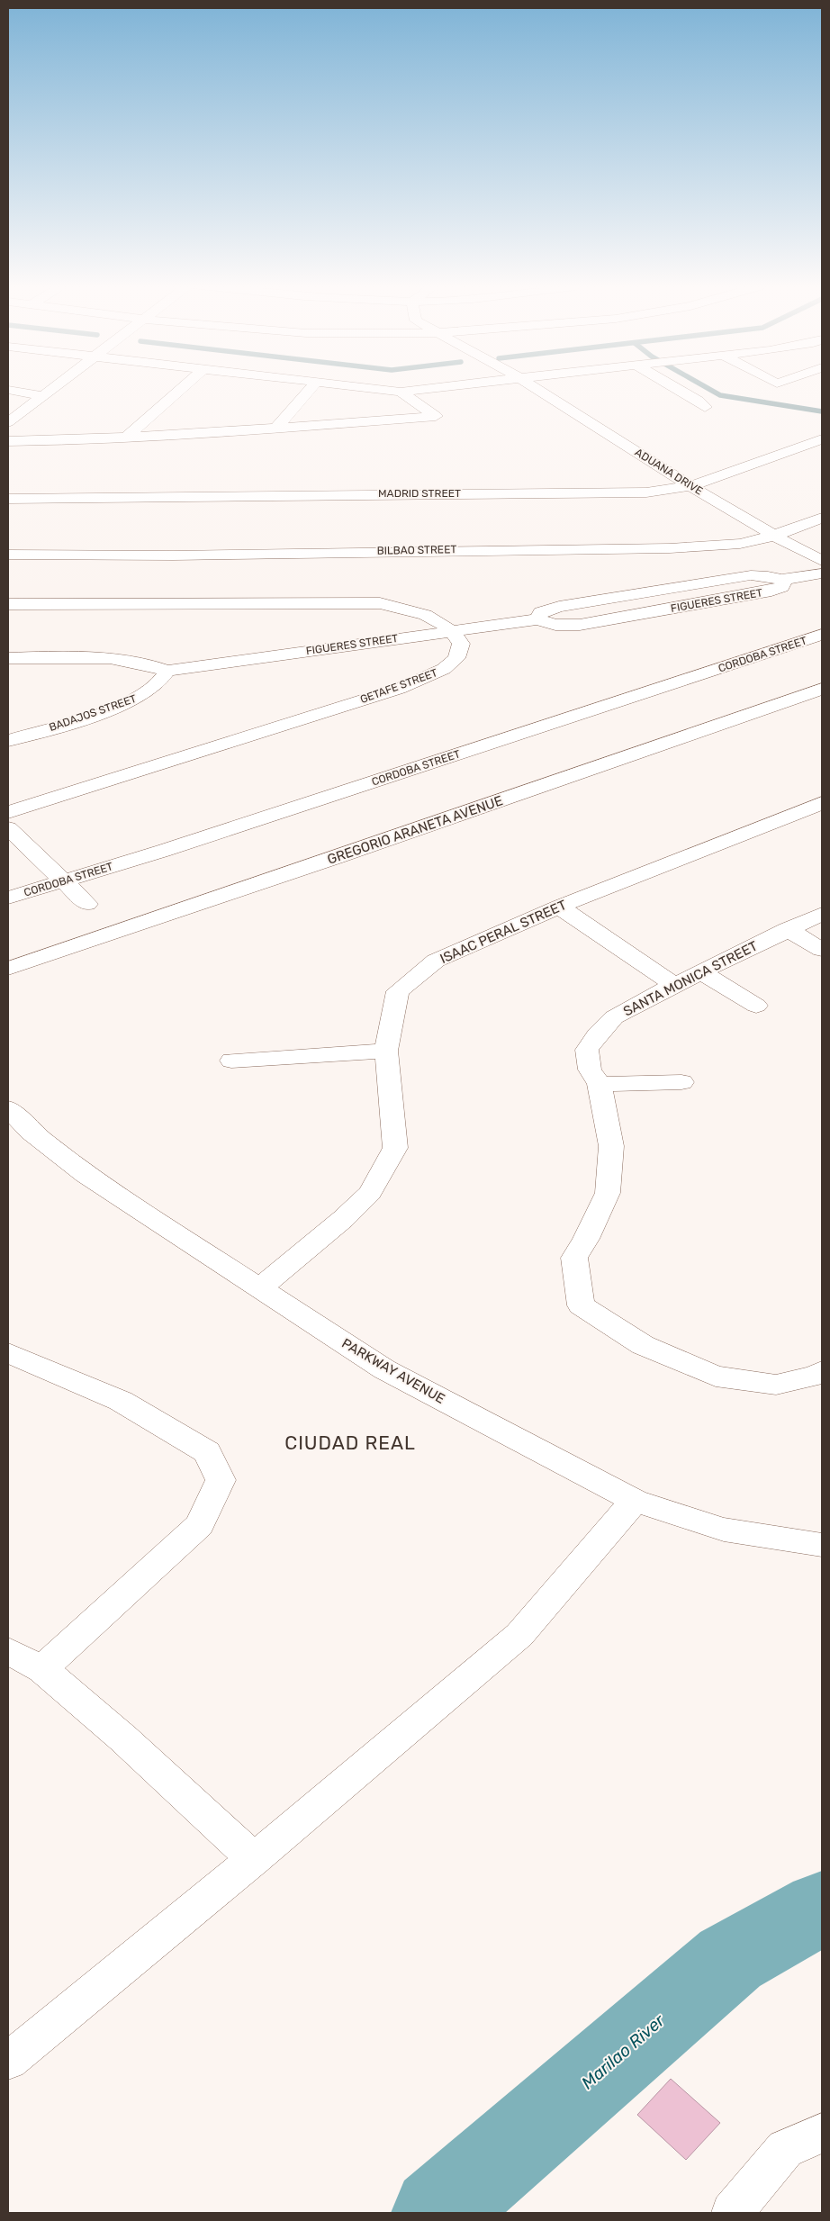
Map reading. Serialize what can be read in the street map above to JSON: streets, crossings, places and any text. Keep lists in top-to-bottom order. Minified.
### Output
{"streets":{"street":["ADUANA DRIVE","MADRID STREET","BILBAO STREET","FIGUERES STREET","CORDOBA STREET","GETAFE STREET","BADAJOS STREET","GREGORIO ARANETA AVENUE","ISAAC PERAL STREET","SANTA MONICA STREET","PARKWAY AVENUE"]},"crossings":[["ADUANA DRIVE","MADRID STREET"],["ADUANA DRIVE","BILBAO STREET"],["FIGUERES STREET","GETAFE STREET"],["FIGUERES STREET","BADAJOS STREET"],["ISAAC PERAL STREET","PARKWAY AVENUE"]],"districts":["CIUDAD REAL"],"water":["Marilao River"]}
